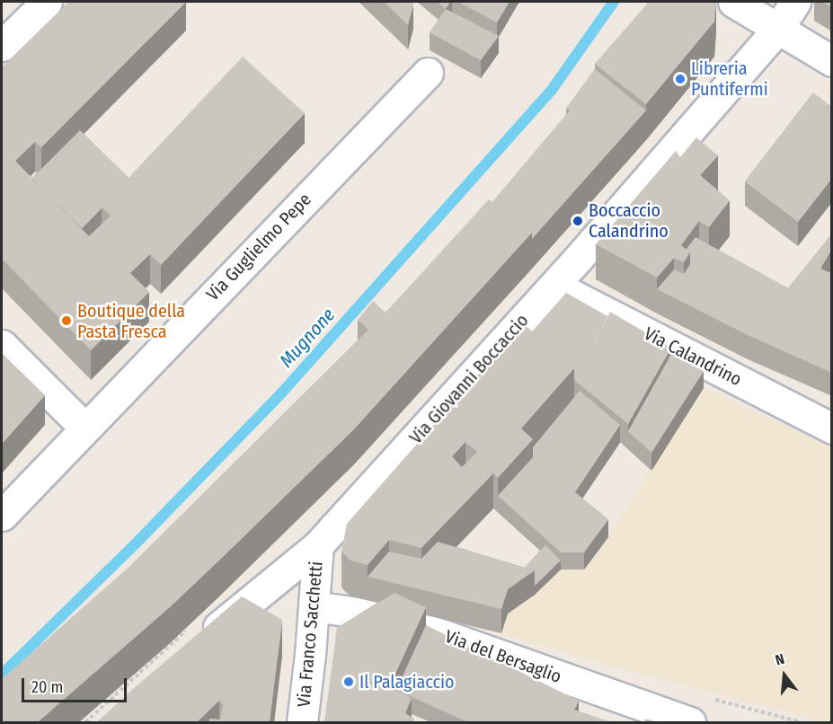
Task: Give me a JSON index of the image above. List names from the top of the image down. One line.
{"streets":{"street":["Via Guglielmo Pepe","Via Calandrino","Via Giovanni Boccaccio","Via Franco Sacchetti","Via del Bersaglio"]},"crossings":[["Via Calandrino","Via Giovanni Boccaccio"],["Via Giovanni Boccaccio","Via Franco Sacchetti"],["Via Franco Sacchetti","Via del Bersaglio"]],"water":["Mugnone"],"places":["Libreria Puntifermi","Boccaccio Calandrino","Boutique della Pasta Fresca","Il Palagiaccio"],"scale_bar":"20 m","north":"top"}
